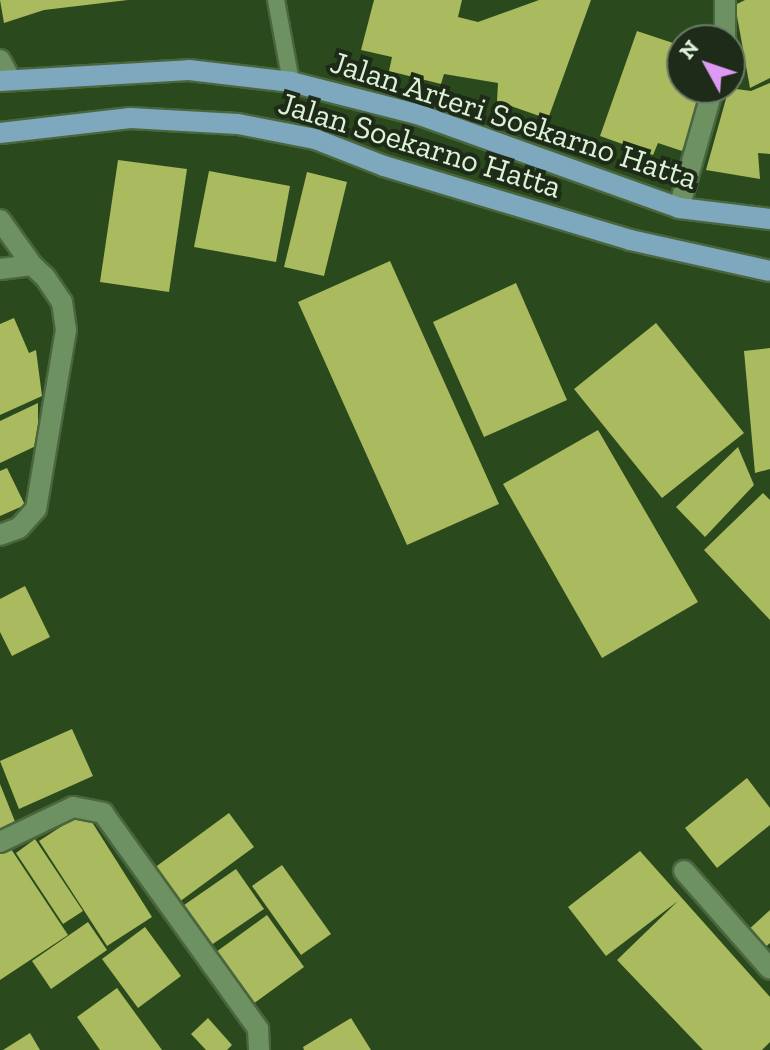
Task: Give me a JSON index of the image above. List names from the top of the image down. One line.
{"streets":{"main road":["Jalan Arteri Soekarno Hatta","Jalan Soekarno Hatta"]},"north":"top left"}
